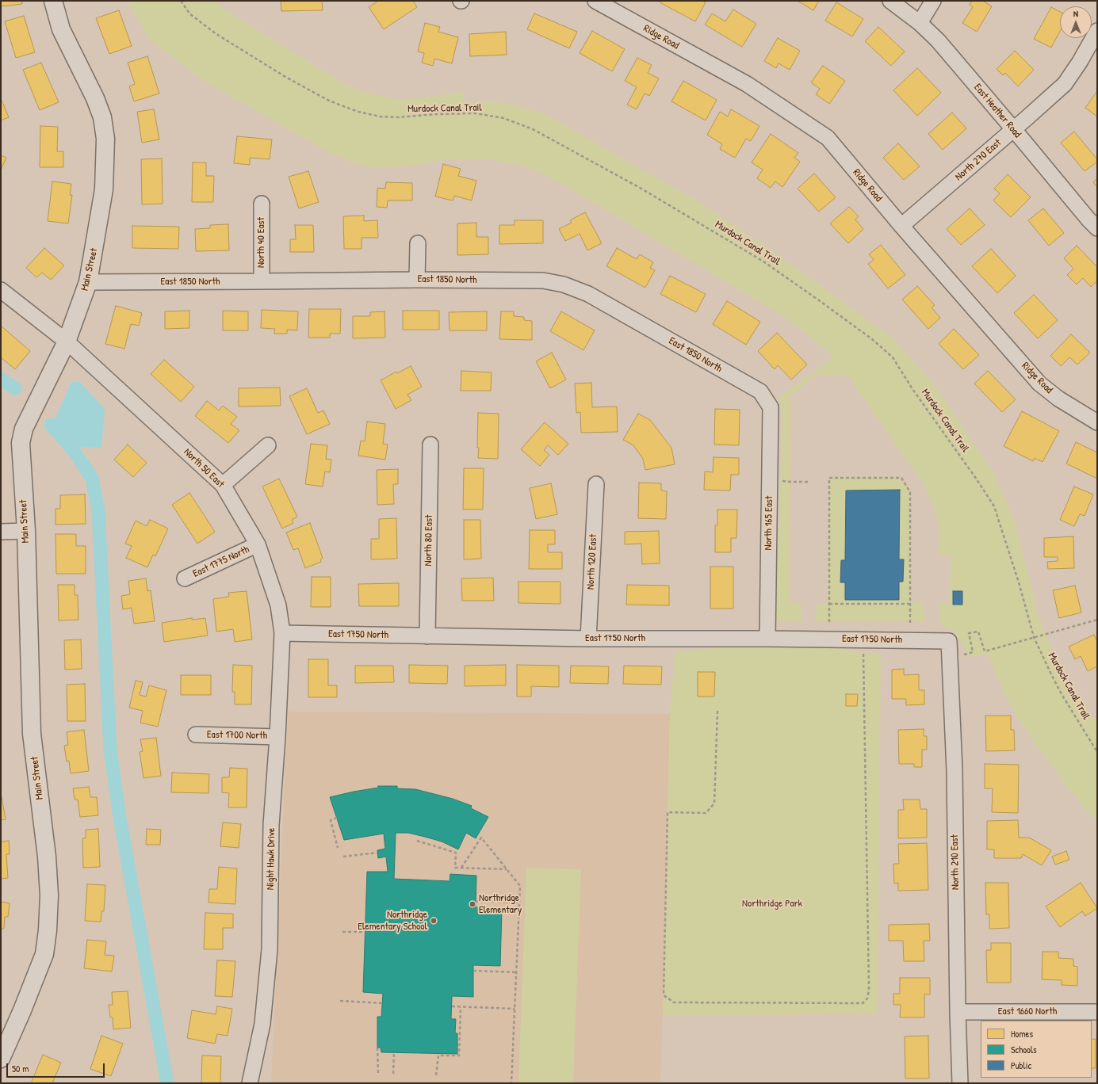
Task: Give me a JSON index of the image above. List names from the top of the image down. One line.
{"streets":{"street":["Ridge Road","East Heather Road","North 270 East","North 40 East","Main Street","East 1850 North","North 50 East","North 165 East","North 80 East","East 1775 North","North 120 East","East 1750 North","East 1700 North","Night Hawk Drive","North 210 East","East 1660 North"],"path":["Murdock Canal Trail"]},"crossings":[["Ridge Road","North 270 East"],["East Heather Road","North 270 East"],["North 40 East","East 1850 North"],["Main Street","East 1850 North"],["Main Street","North 50 East"],["East 1850 North","North 165 East"],["North 50 East","East 1775 North"],["North 50 East","East 1750 North"],["North 50 East","Night Hawk Drive"],["North 165 East","East 1750 North"],["North 80 East","East 1750 North"],["North 120 East","East 1750 North"],["East 1750 North","Night Hawk Drive"],["East 1750 North","North 210 East"],["East 1700 North","Night Hawk Drive"],["North 210 East","East 1660 North"]],"parks":["Northridge Park"],"places":["Northridge Elementary","Northridge Elementary School"],"legend":["Homes","Schools","Public"],"scale_bar":"50 m","north":"top"}
